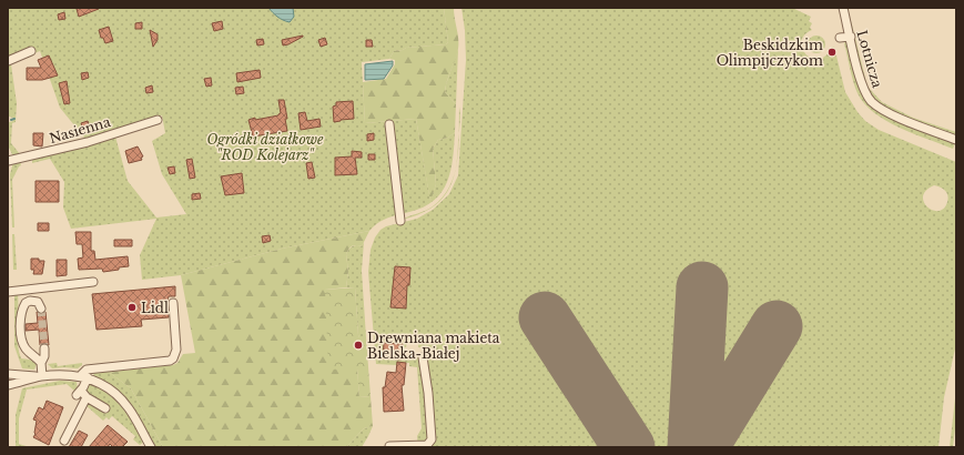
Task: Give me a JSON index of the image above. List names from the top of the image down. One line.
{"streets":{"street":["Lotnicza","Nasienna"]},"parks":["Ogródki działkowe \"ROD Kolejarz\""],"places":["Beskidzkim Olimpijczykom","Lidl","Drewniana makieta Bielska-Białej"]}
